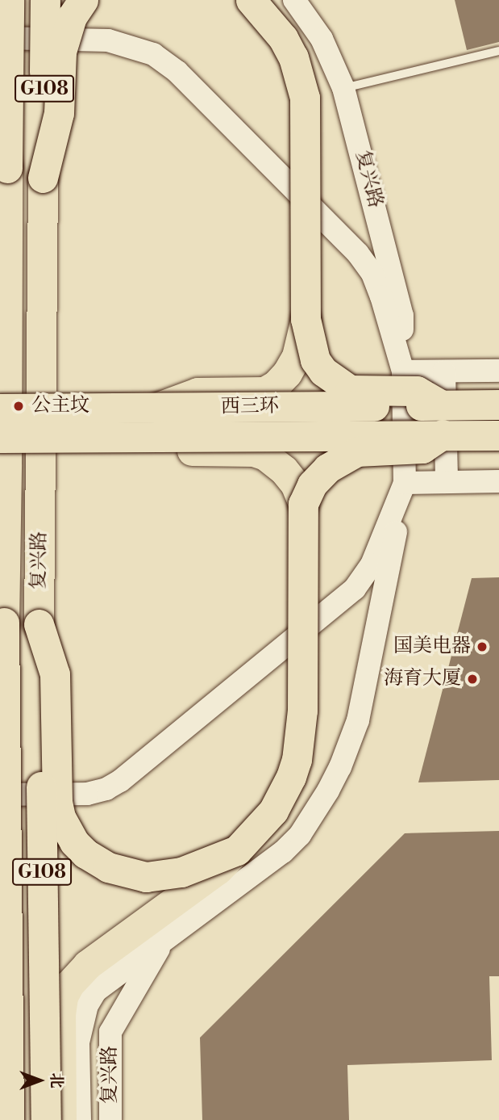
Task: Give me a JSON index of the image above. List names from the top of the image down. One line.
{"streets":{"highway":["G108","复兴路","西三环"]},"places":["公主坟","国美电器","海育大厦"],"north":"right"}
